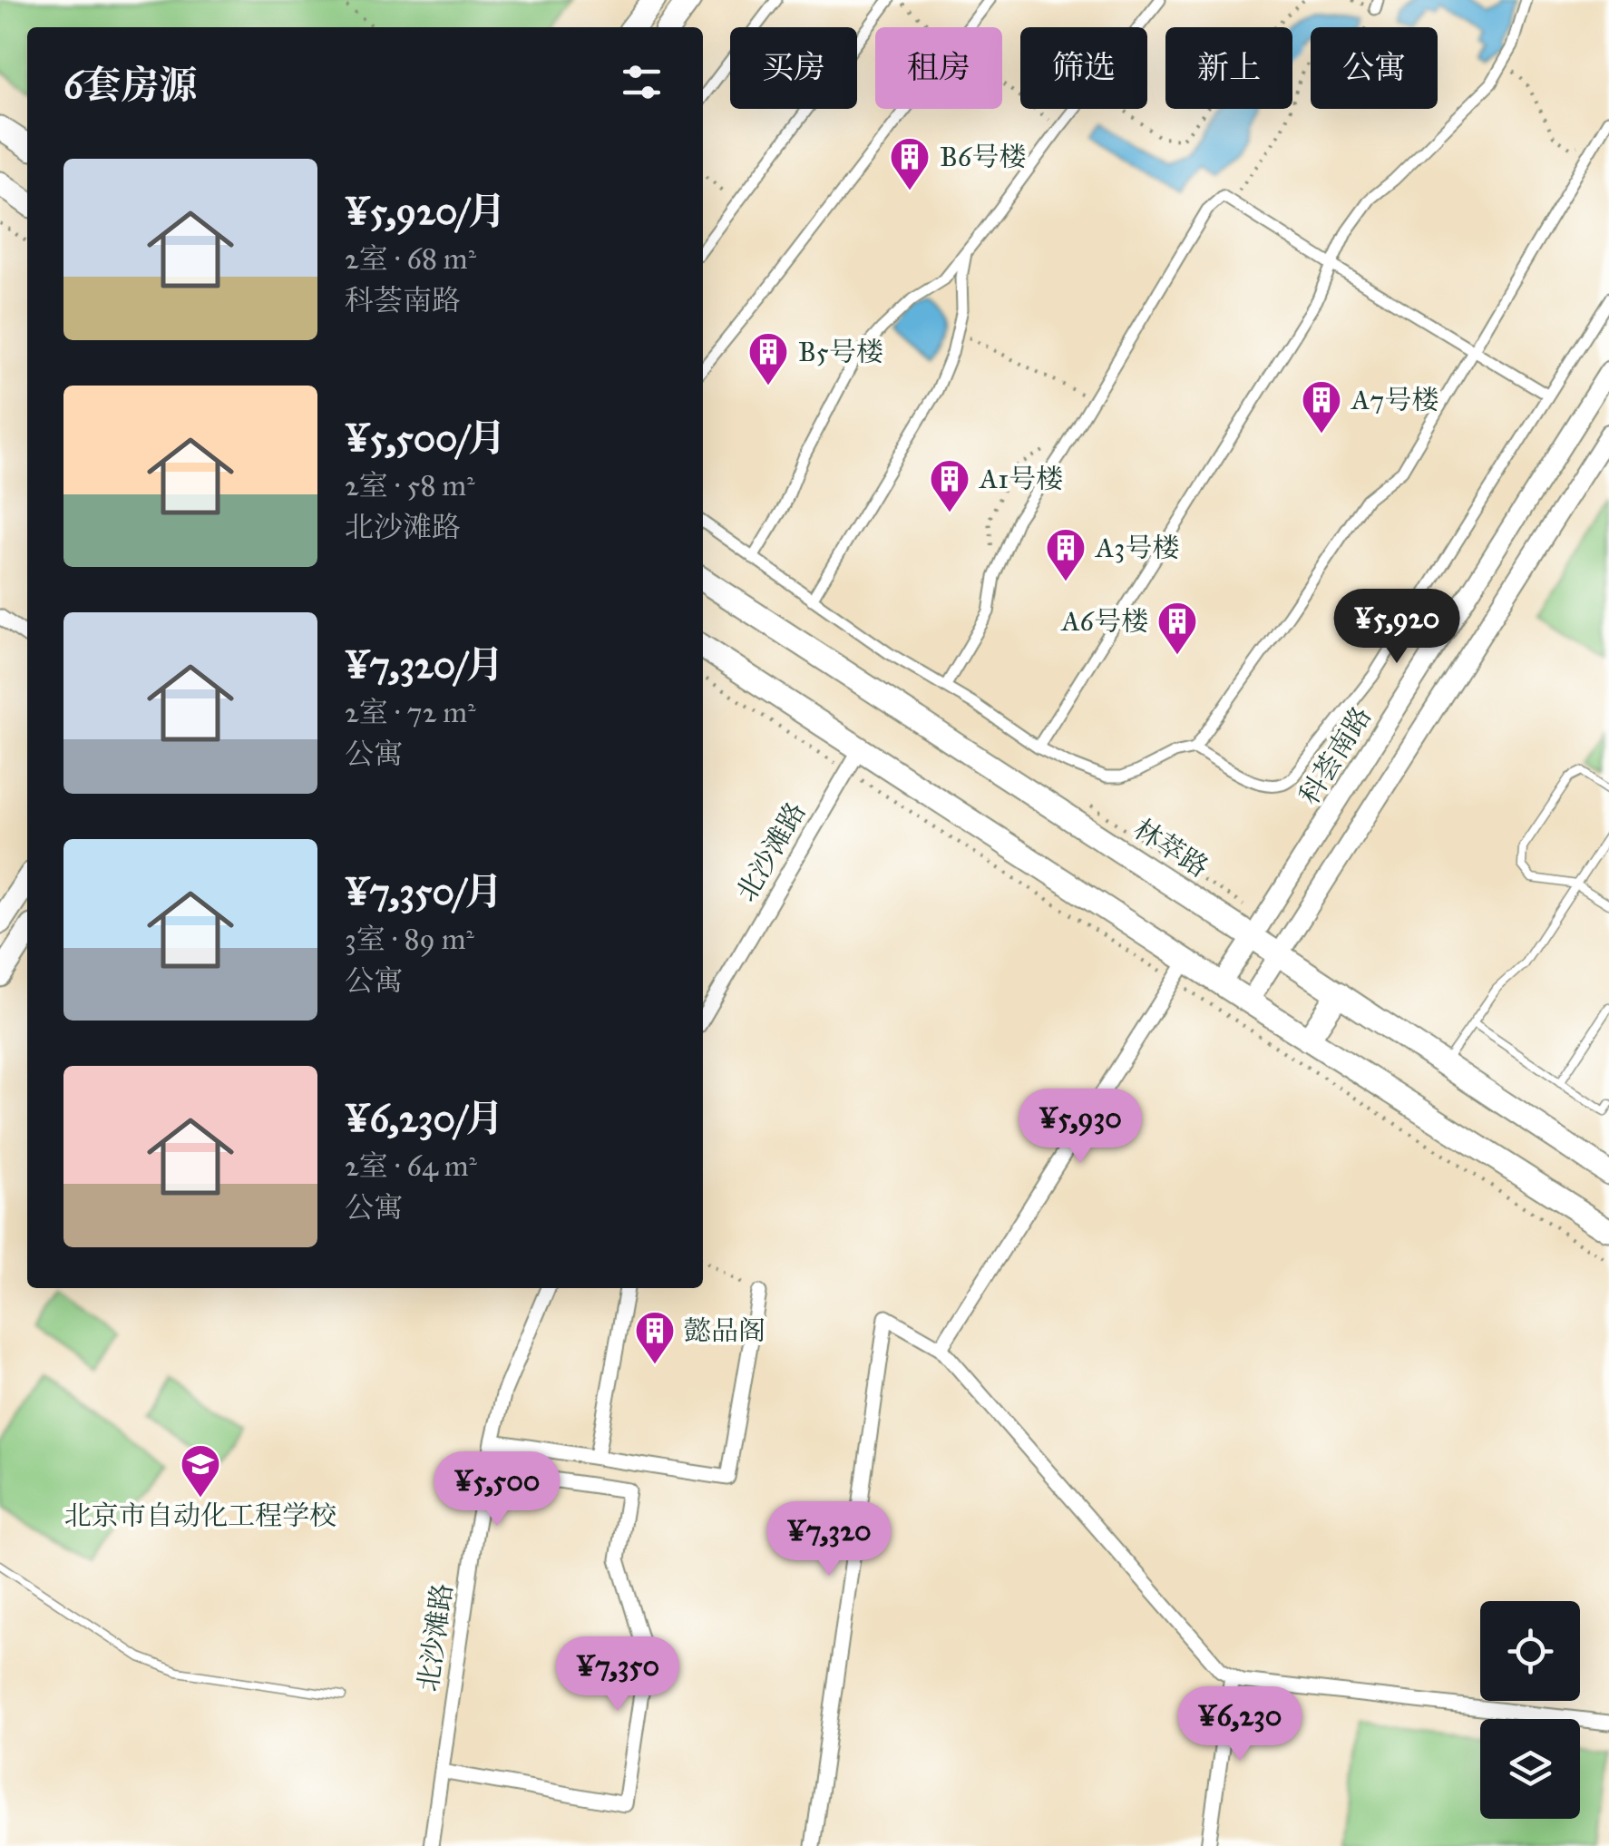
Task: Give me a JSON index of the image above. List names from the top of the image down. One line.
{"streets":{"main road":["林萃路"],"street":["科荟南路","北沙滩路"]},"crossings":[["科荟南路","林萃路"]],"places":{"building":["B6号楼","B5号楼","A7号楼","A1号楼","A3号楼","A6号楼","懿品阁"],"school or university":["北京市自动化工程学校"]},"page":{"chip":["买房","租房","筛选","新上","公寓"],"heading":"6套房源","list":[{"name":"¥5,920/月","note":"2室 · 68 m² · 科荟南路"},{"name":"¥5,500/月","note":"2室 · 58 m² · 北沙滩路"},{"name":"¥7,320/月","note":"2室 · 72 m² · 公寓"},{"name":"¥7,350/月","note":"3室 · 89 m² · 公寓"},{"name":"¥6,230/月","note":"2室 · 64 m² · 公寓"}],"price":["¥5,920","¥5,930","¥5,500","¥7,320","¥7,350","¥6,230"]}}
